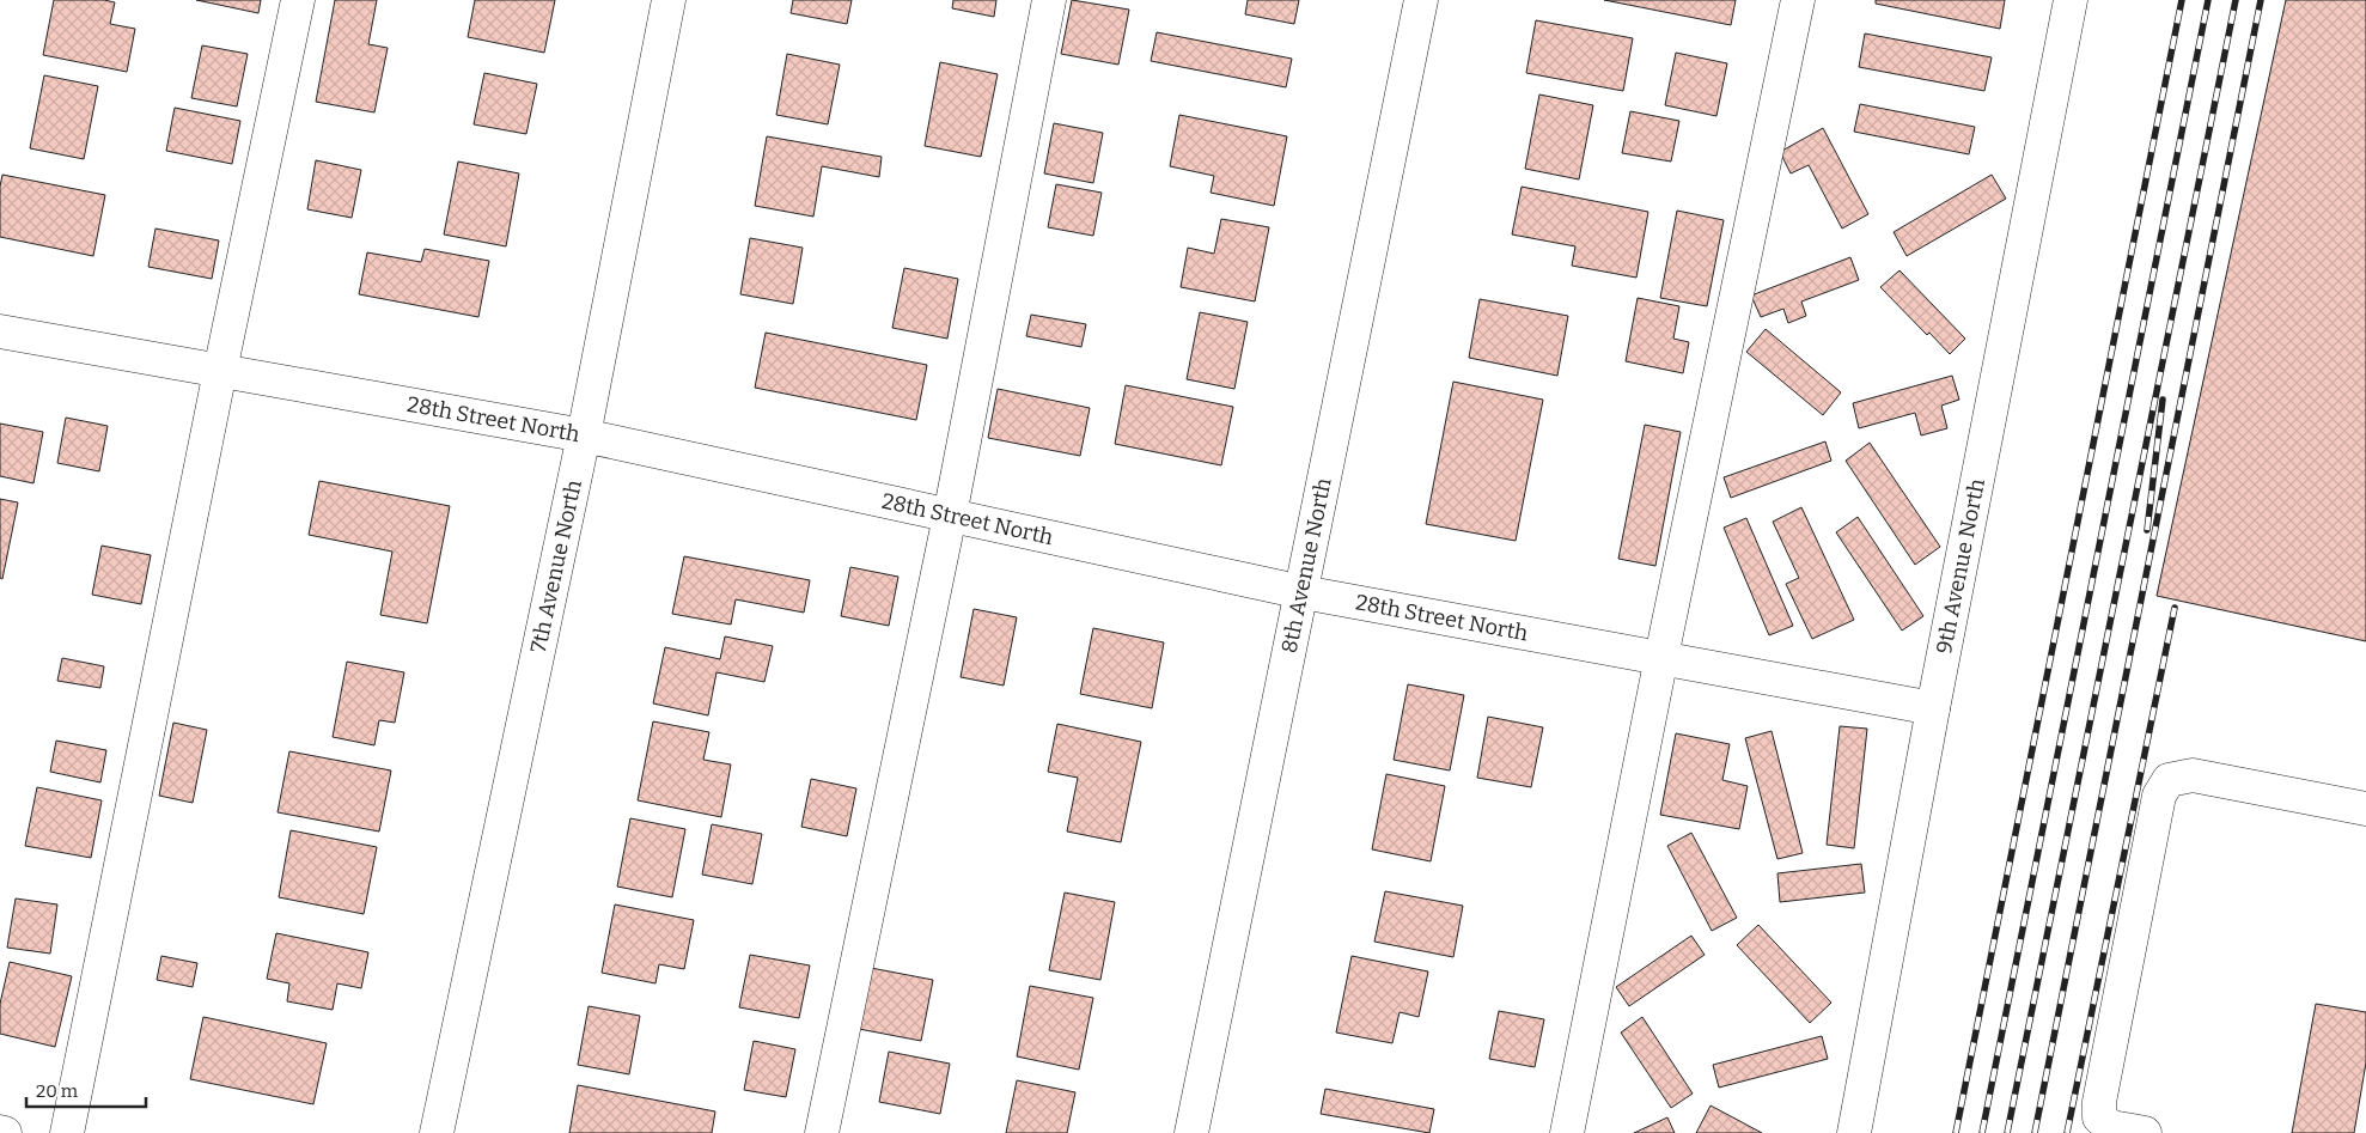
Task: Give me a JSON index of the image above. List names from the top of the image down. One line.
{"streets":{"street":["28th Street North","9th Avenue North","7th Avenue North","8th Avenue North"]},"crossings":[["28th Street North","9th Avenue North"],["28th Street North","7th Avenue North"],["28th Street North","8th Avenue North"]],"scale_bar":"20 m"}
